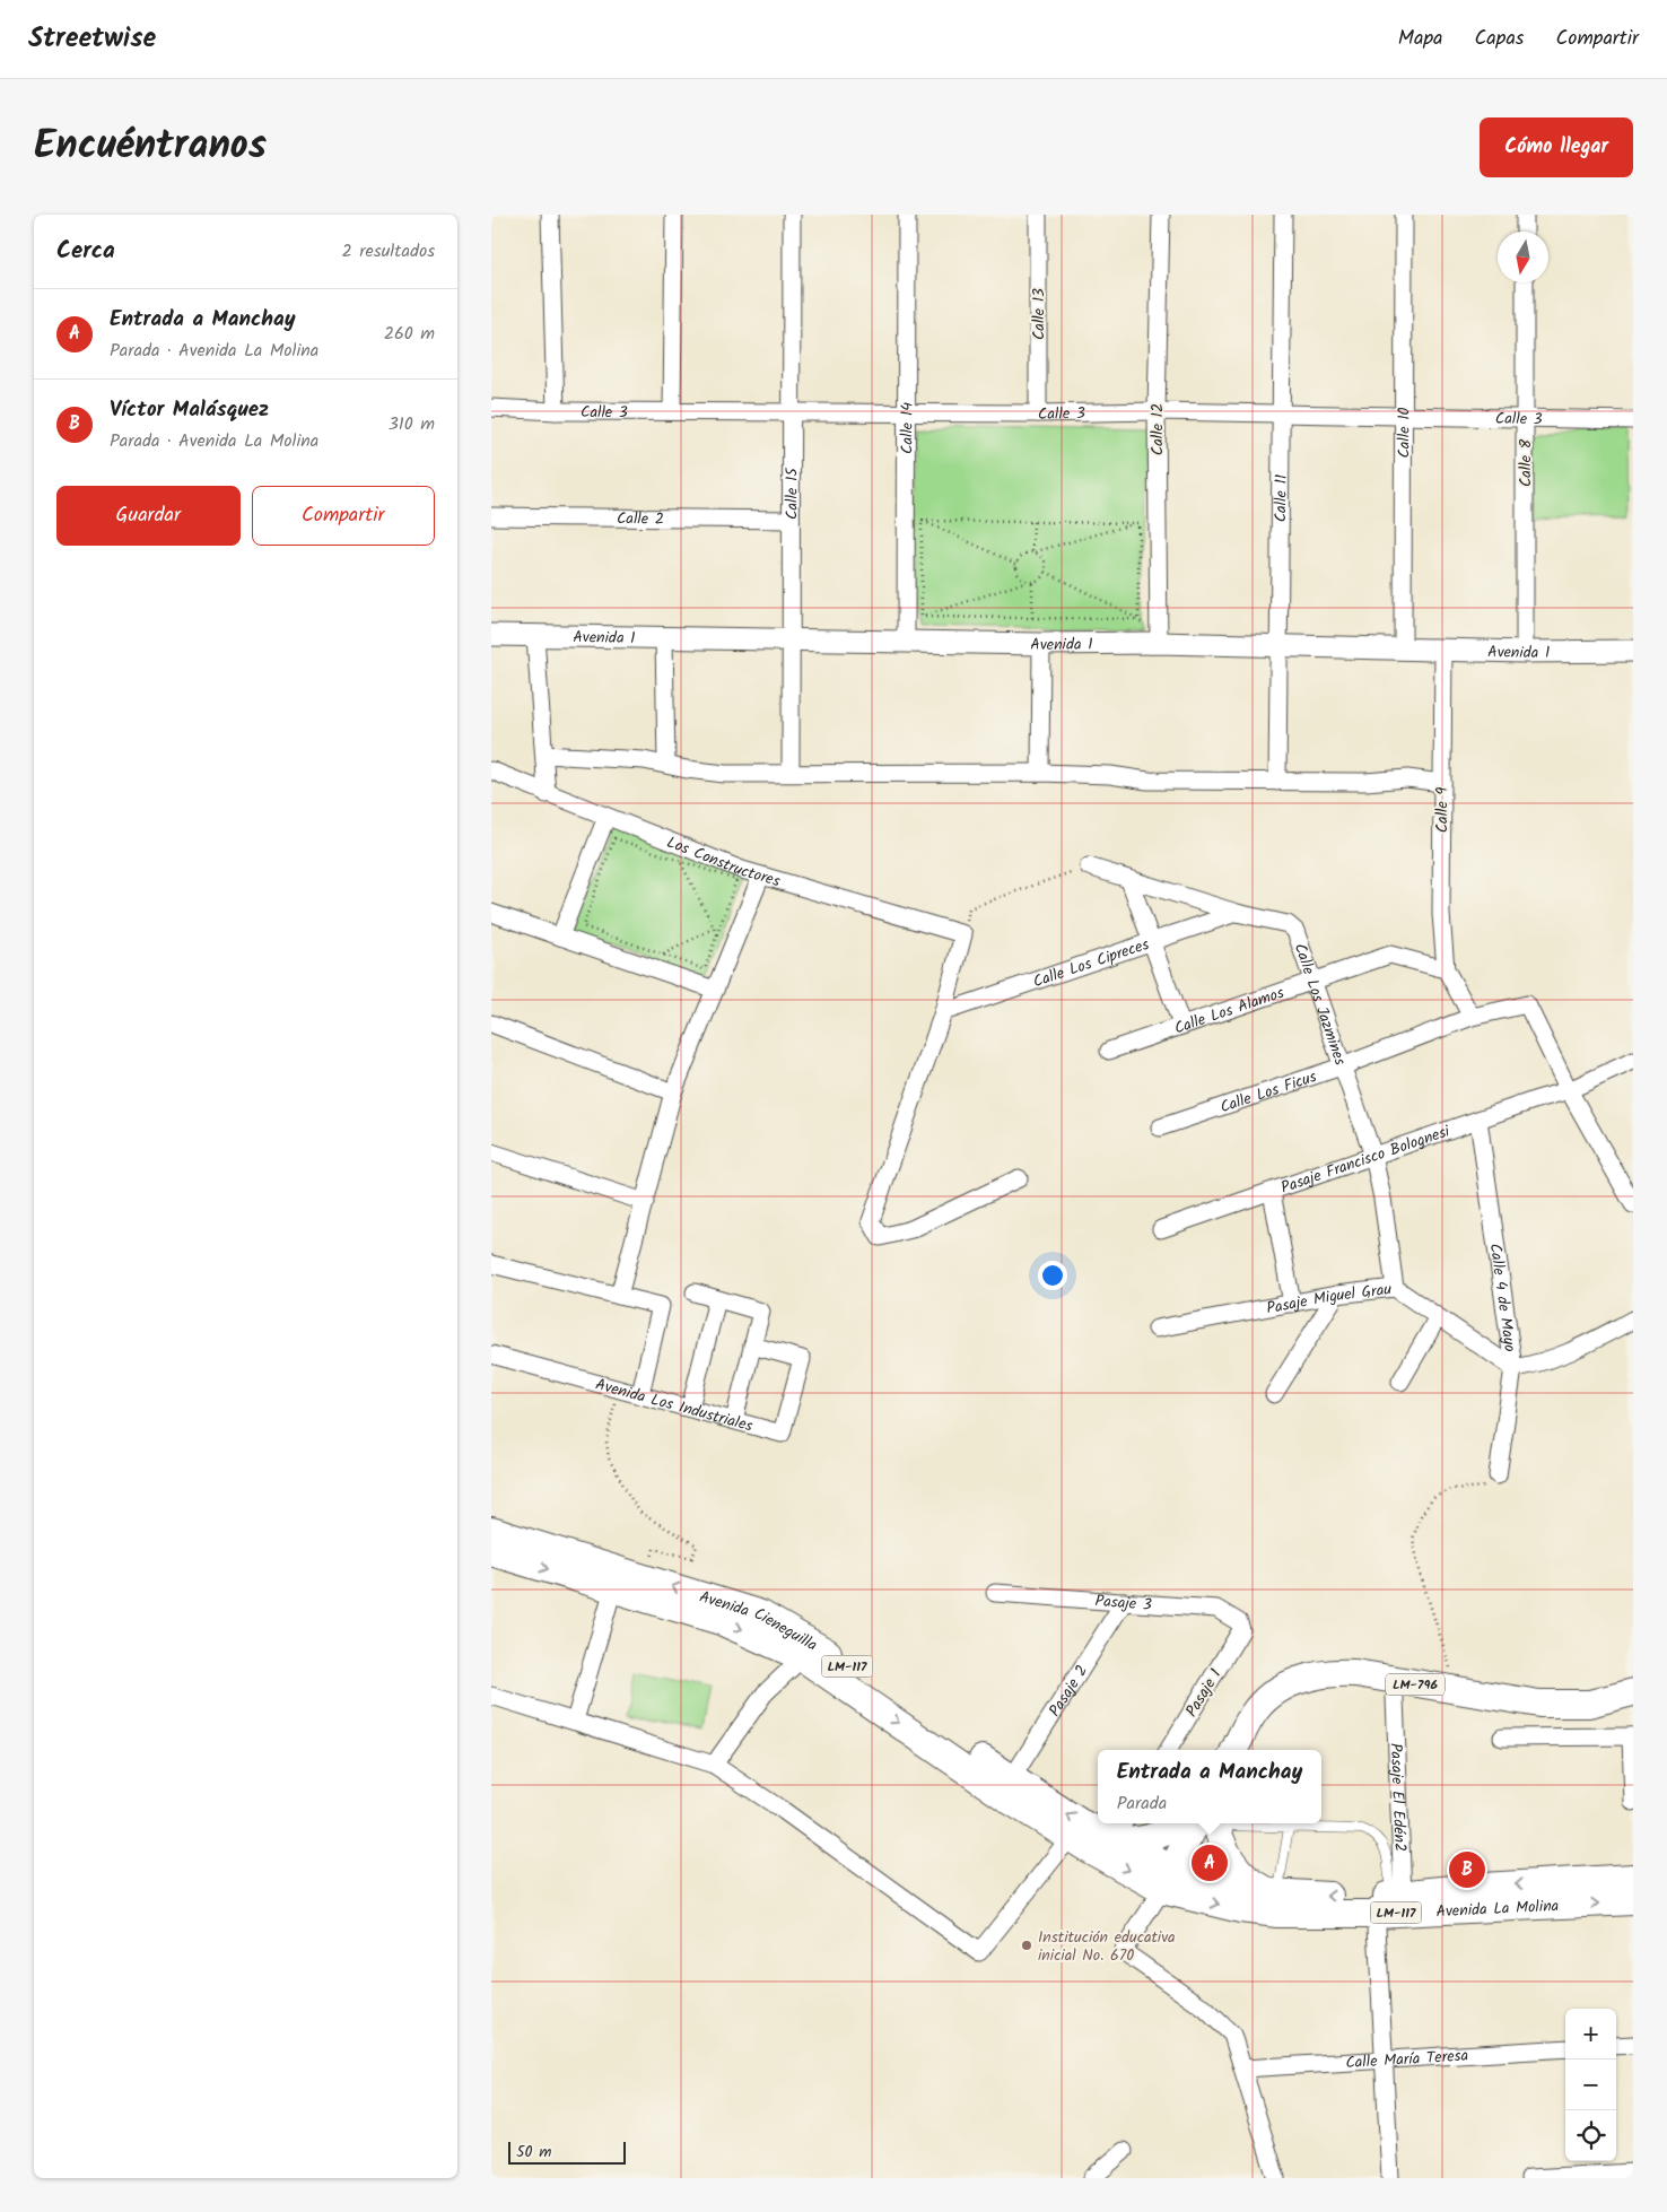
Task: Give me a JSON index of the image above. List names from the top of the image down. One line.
{"streets":{"main road":["Avenida Cieneguilla","LM-117","LM-796","Avenida La Molina"],"street":["Calle 13","Calle 3","Calle 14","Calle 12","Calle 10","Calle 8","Calle 15","Calle 11","Calle 2","Avenida 1","Calle 9","Los Constructores","Calle Los Cipreces","Calle Los Jazmines","Calle Los Alamos","Calle Los Ficus","Pasaje Francisco Bolognesi","Calle 4 de Mayo","Pasaje Miguel Grau","Avenida Los Industriales","Pasaje 3","Pasaje 2","Pasaje 1","Pasaje El Edén2","Calle María Teresa"]},"crossings":[["Calle 13","Calle 3"],["Calle 3","Calle 14"],["Calle 3","Calle 12"],["Calle 3","Calle 10"],["Calle 3","Calle 8"],["Calle 3","Calle 15"],["Calle 3","Calle 11"],["Calle 14","Avenida 1"],["Calle 12","Avenida 1"],["Calle 10","Avenida 1"],["Calle 8","Avenida 1"],["Calle 15","Calle 2"],["Calle 15","Avenida 1"],["Calle 11","Avenida 1"],["Avenida 1","Calle 9"],["Calle 9","Calle Los Alamos"],["Calle Los Cipreces","Calle Los Jazmines"],["Calle Los Jazmines","Calle Los Alamos"],["Calle Los Jazmines","Calle Los Ficus"],["Calle Los Jazmines","Pasaje Francisco Bolognesi"],["Calle Los Jazmines","Pasaje Miguel Grau"],["Calle Los Ficus","Pasaje Francisco Bolognesi"],["Pasaje Francisco Bolognesi","Calle 4 de Mayo"],["Calle 4 de Mayo","Pasaje Miguel Grau"],["Pasaje 3","Pasaje 2"],["Pasaje 3","Pasaje 1"],["Avenida Cieneguilla","Pasaje 2"],["Avenida Cieneguilla","Avenida La Molina"],["Pasaje El Edén2","Avenida La Molina"],["Pasaje El Edén2","Calle María Teresa"]],"places":["Institución educativa inicial No. 670"],"scale_bar":"50 m","north":"bottom","page":{"header":"Streetwise","nav":["Mapa","Capas","Compartir"],"title":"Encuéntranos","buttons":["Cómo llegar",["Guardar","Compartir"]],"heading":["Cerca","2 resultados"],"list":[{"mark":"A","name":"Entrada a Manchay","note":"Parada · Avenida La Molina","value":"260 m"},{"mark":"B","name":"Víctor Malásquez","note":"Parada · Avenida La Molina","value":"310 m"}],"popup":["Entrada a Manchay","Parada"],"pins":["A","B"],"map_buttons":["+","−"],"scale":"50 m"}}
